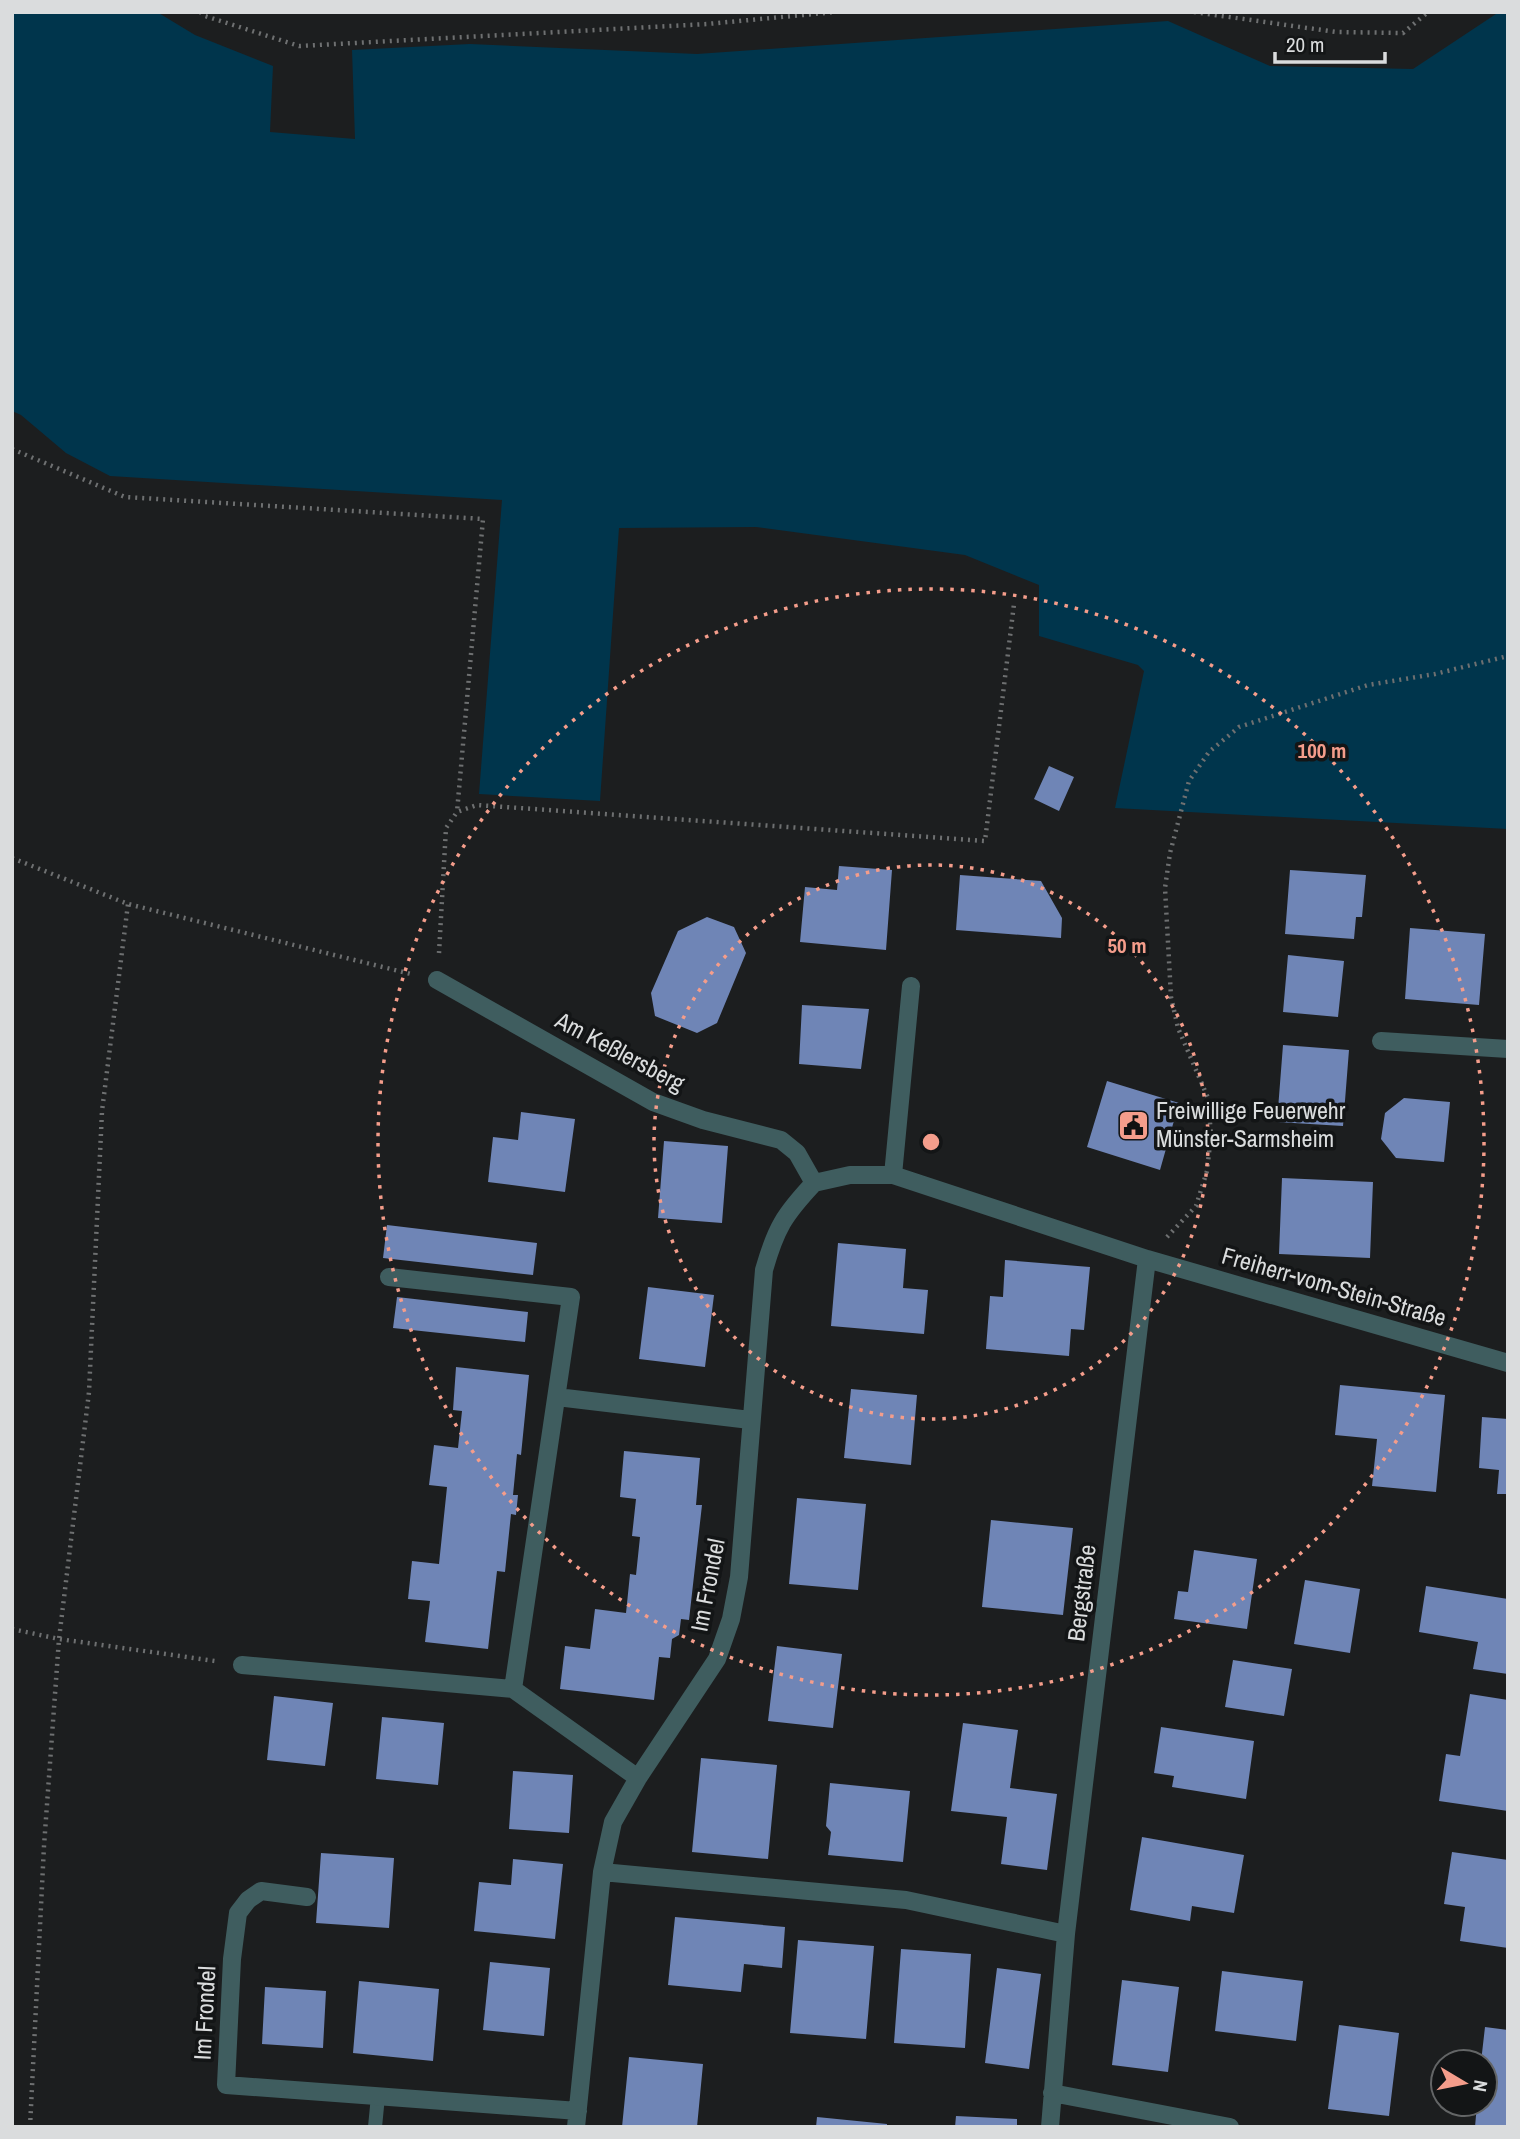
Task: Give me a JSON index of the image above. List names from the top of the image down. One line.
{"streets":{"street":["Am Keßlersberg","Freiherr-vom-Stein-Straße","Im Frondel","Bergstraße"]},"crossings":[["Am Keßlersberg","Im Frondel"],["Freiherr-vom-Stein-Straße","Bergstraße"]],"places":{"public building":["Freiwillige Feuerwehr Münster-Sarmsheim"]},"scale_bar":"20 m","north":"right","rings":["100 m","50 m"]}
